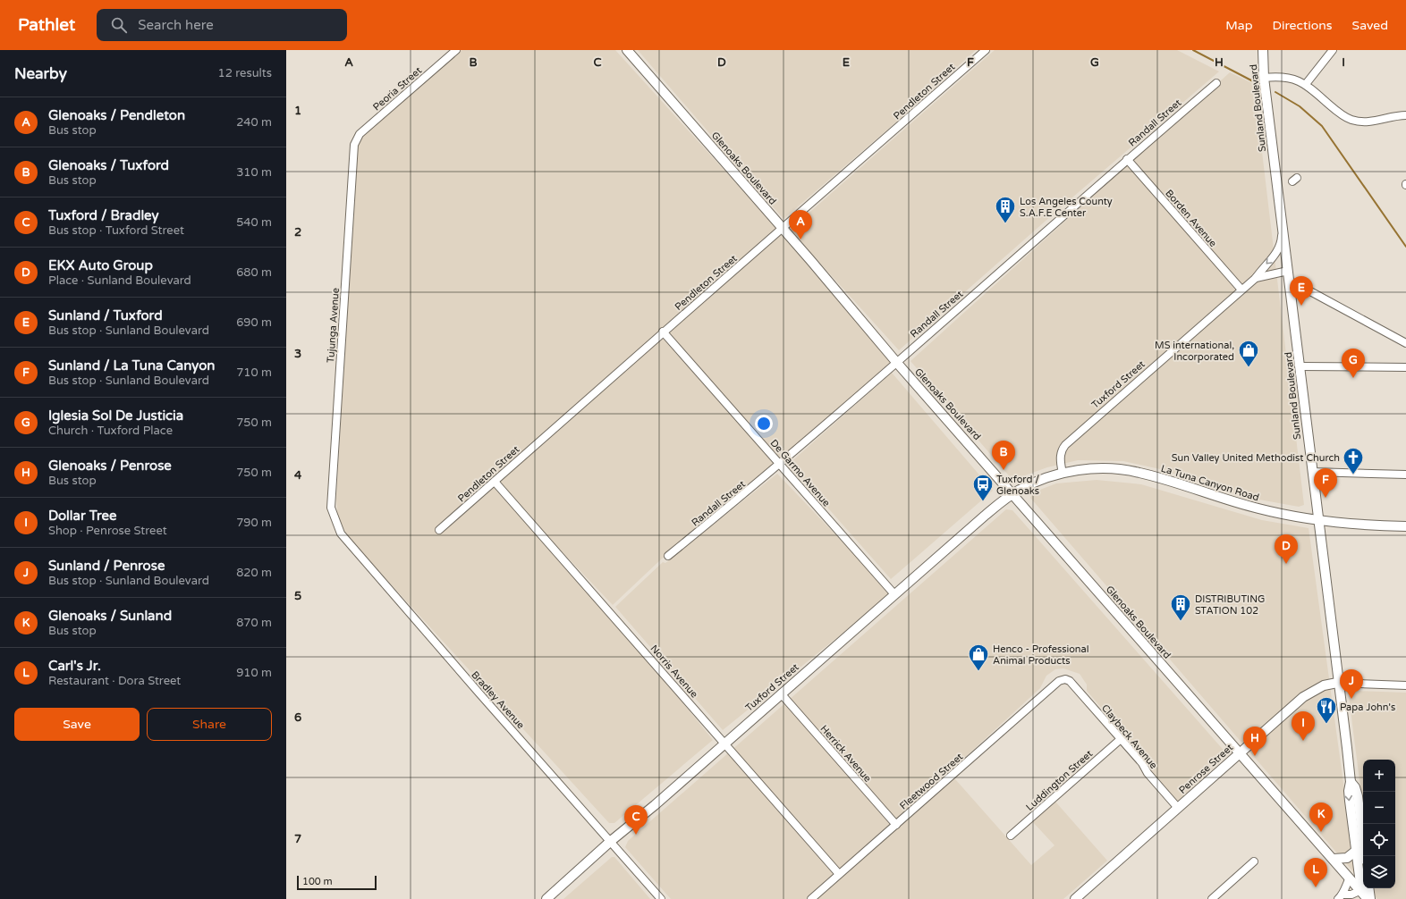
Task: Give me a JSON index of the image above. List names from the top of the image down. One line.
{"streets":{"main road":["Sunland Boulevard","Glenoaks Boulevard","Tuxford Street","La Tuna Canyon Road","Penrose Street"],"street":["Peoria Street","Pendleton Street","Randall Street","Borden Avenue","Tujunga Avenue","De Garmo Avenue","Norris Avenue","Bradley Avenue","Claybeck Avenue","Herrick Avenue","Luddington Street","Fleetwood Street"]},"crossings":[["Peoria Street","Tujunga Avenue"],["Pendleton Street","Glenoaks Boulevard"],["Pendleton Street","De Garmo Avenue"],["Pendleton Street","Norris Avenue"],["Sunland Boulevard","Glenoaks Boulevard"],["Sunland Boulevard","Tuxford Street"],["Sunland Boulevard","La Tuna Canyon Road"],["Sunland Boulevard","Penrose Street"],["Randall Street","Glenoaks Boulevard"],["Randall Street","Borden Avenue"],["Randall Street","De Garmo Avenue"],["Glenoaks Boulevard","Tuxford Street"],["Glenoaks Boulevard","La Tuna Canyon Road"],["Glenoaks Boulevard","Penrose Street"],["Borden Avenue","Tuxford Street"],["Tujunga Avenue","Bradley Avenue"],["Tuxford Street","De Garmo Avenue"],["Tuxford Street","La Tuna Canyon Road"],["Tuxford Street","Norris Avenue"],["Tuxford Street","Bradley Avenue"],["Tuxford Street","Herrick Avenue"],["Norris Avenue","Fleetwood Street"],["Claybeck Avenue","Penrose Street"],["Claybeck Avenue","Luddington Street"],["Claybeck Avenue","Fleetwood Street"],["Herrick Avenue","Fleetwood Street"]],"places":{"building":["Los Angeles County S.A.F.E Center","DISTRIBUTING STATION 102"],"shop":["MS international, Incorporated","Henco - Professional Animal Products"],"church":["Sun Valley United Methodist Church"],"bus stop":["Tuxford / Glenoaks"],"restaurant":["Papa John's"]},"scale_bar":"100 m","page":{"header":"Pathlet","search":"Search here","nav":["Map","Directions","Saved"],"heading":["Nearby","12 results"],"list":[{"mark":"A","name":"Glenoaks / Pendleton","note":"Bus stop","value":"240 m"},{"mark":"B","name":"Glenoaks / Tuxford","note":"Bus stop","value":"310 m"},{"mark":"C","name":"Tuxford / Bradley","note":"Bus stop · Tuxford Street","value":"540 m"},{"mark":"D","name":"EKX Auto Group","note":"Place · Sunland Boulevard","value":"680 m"},{"mark":"E","name":"Sunland / Tuxford","note":"Bus stop · Sunland Boulevard","value":"690 m"},{"mark":"F","name":"Sunland / La Tuna Canyon","note":"Bus stop · Sunland Boulevard","value":"710 m"},{"mark":"G","name":"Iglesia Sol De Justicia","note":"Church · Tuxford Place","value":"750 m"},{"mark":"H","name":"Glenoaks / Penrose","note":"Bus stop","value":"750 m"},{"mark":"I","name":"Dollar Tree","note":"Shop · Penrose Street","value":"790 m"},{"mark":"J","name":"Sunland / Penrose","note":"Bus stop · Sunland Boulevard","value":"820 m"},{"mark":"K","name":"Glenoaks / Sunland","note":"Bus stop","value":"870 m"},{"mark":"L","name":"Carl's Jr.","note":"Restaurant · Dora Street","value":"910 m"}],"pins":["A","E","G","B","F","D","J","I","H","K","C","L"],"buttons":["Save","Share"],"map_buttons":["+","−"],"scale":"100 m"},"grid":{"columns":["A","B","C","D","E","F","G","H","I"],"rows":["1","2","3","4","5","6","7"]}}
